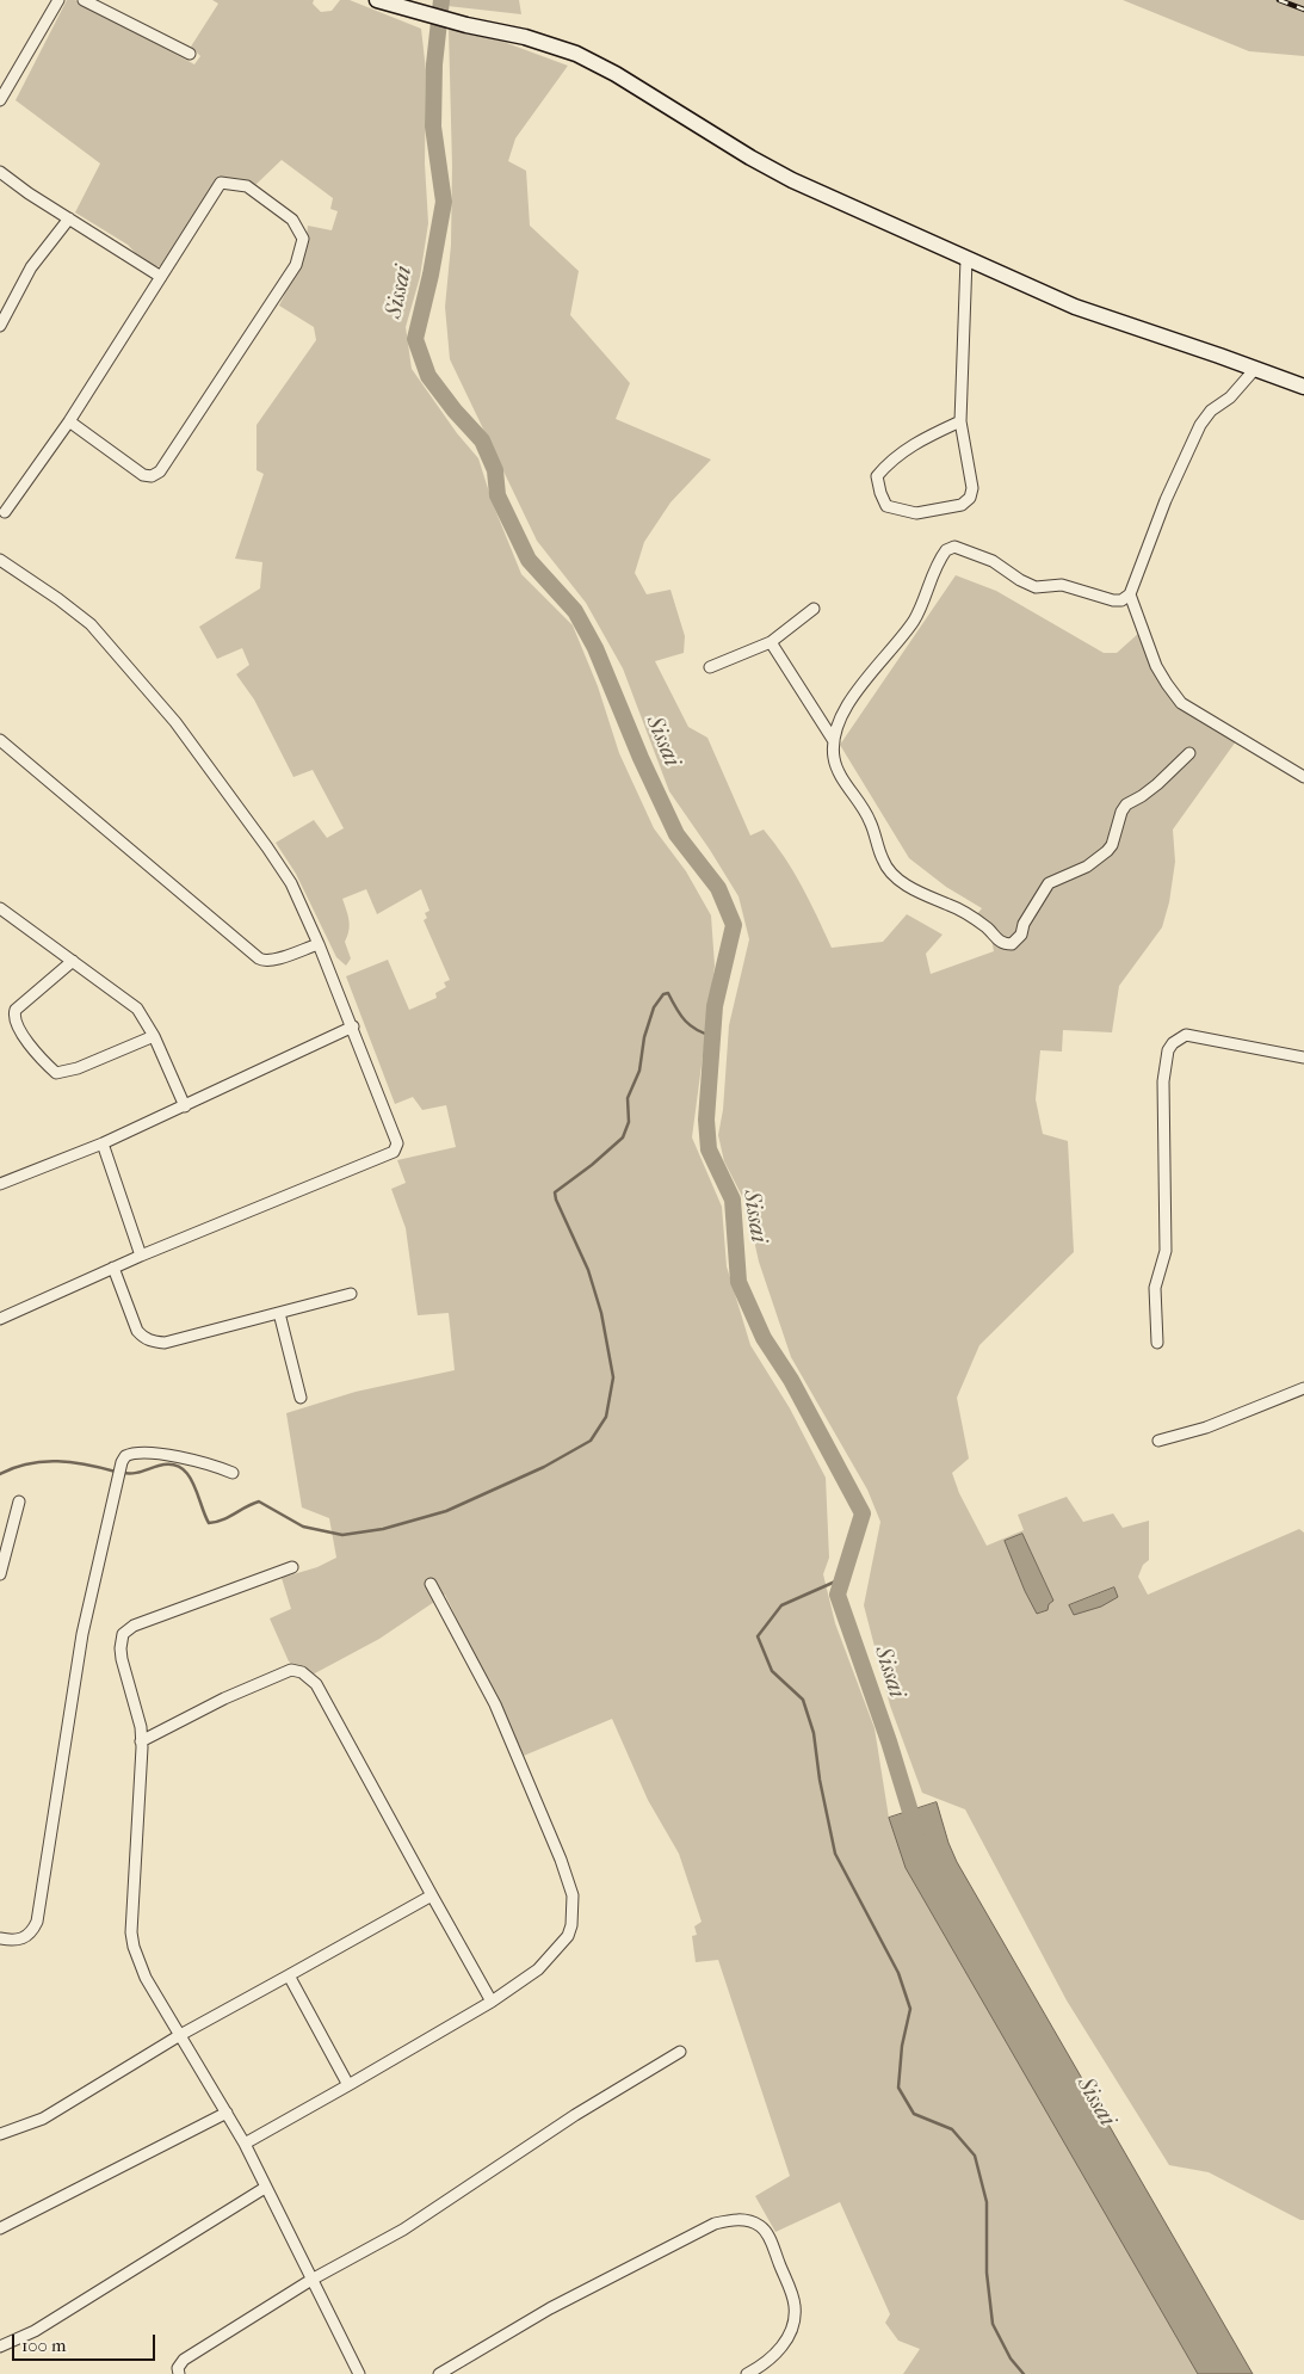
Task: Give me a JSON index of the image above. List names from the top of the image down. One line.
{"water":["Sissai"],"scale_bar":"100 m"}
